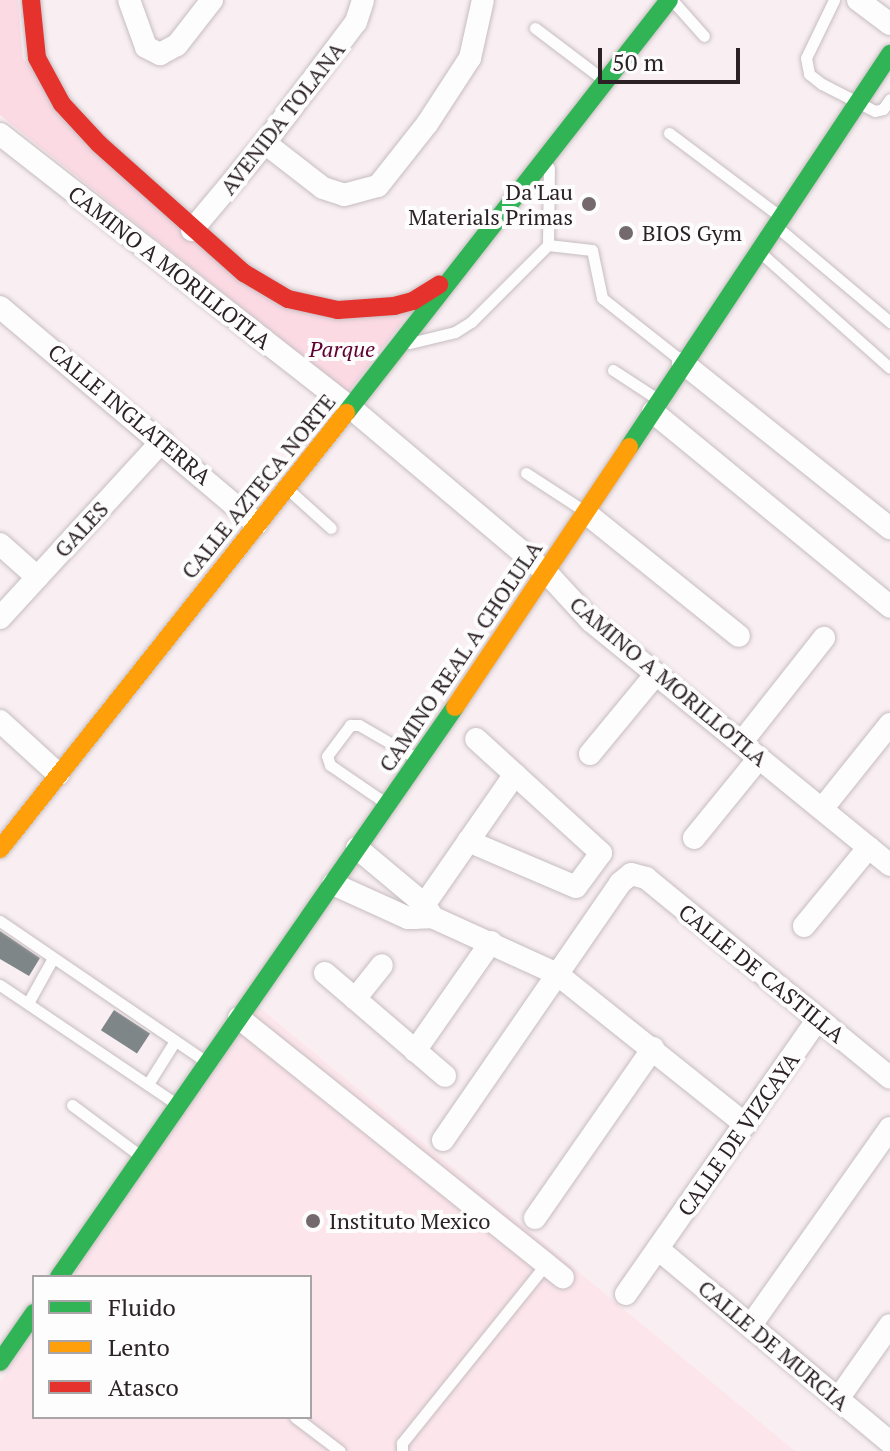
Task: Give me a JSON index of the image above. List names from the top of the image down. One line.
{"streets":{"main road":["CALLE AZTECA NORTE","CAMINO REAL A CHOLULA"],"street":["AVENIDA TOLANA","CAMINO A MORILLOTLA","CALLE INGLATERRA","GALES","CALLE DE CASTILLA","CALLE DE VIZCAYA","CALLE DE MURCIA"]},"crossings":[["CAMINO A MORILLOTLA","CALLE AZTECA NORTE"],["CAMINO A MORILLOTLA","CAMINO REAL A CHOLULA"],["CALLE INGLATERRA","CALLE AZTECA NORTE"],["CALLE INGLATERRA","GALES"],["CALLE DE CASTILLA","CALLE DE VIZCAYA"],["CALLE DE VIZCAYA","CALLE DE MURCIA"]],"parks":["Parque"],"places":["Da'Lau Materials Primas","BIOS Gym","Instituto Mexico"],"legend":["Fluido","Lento","Atasco"],"scale_bar":"50 m"}
